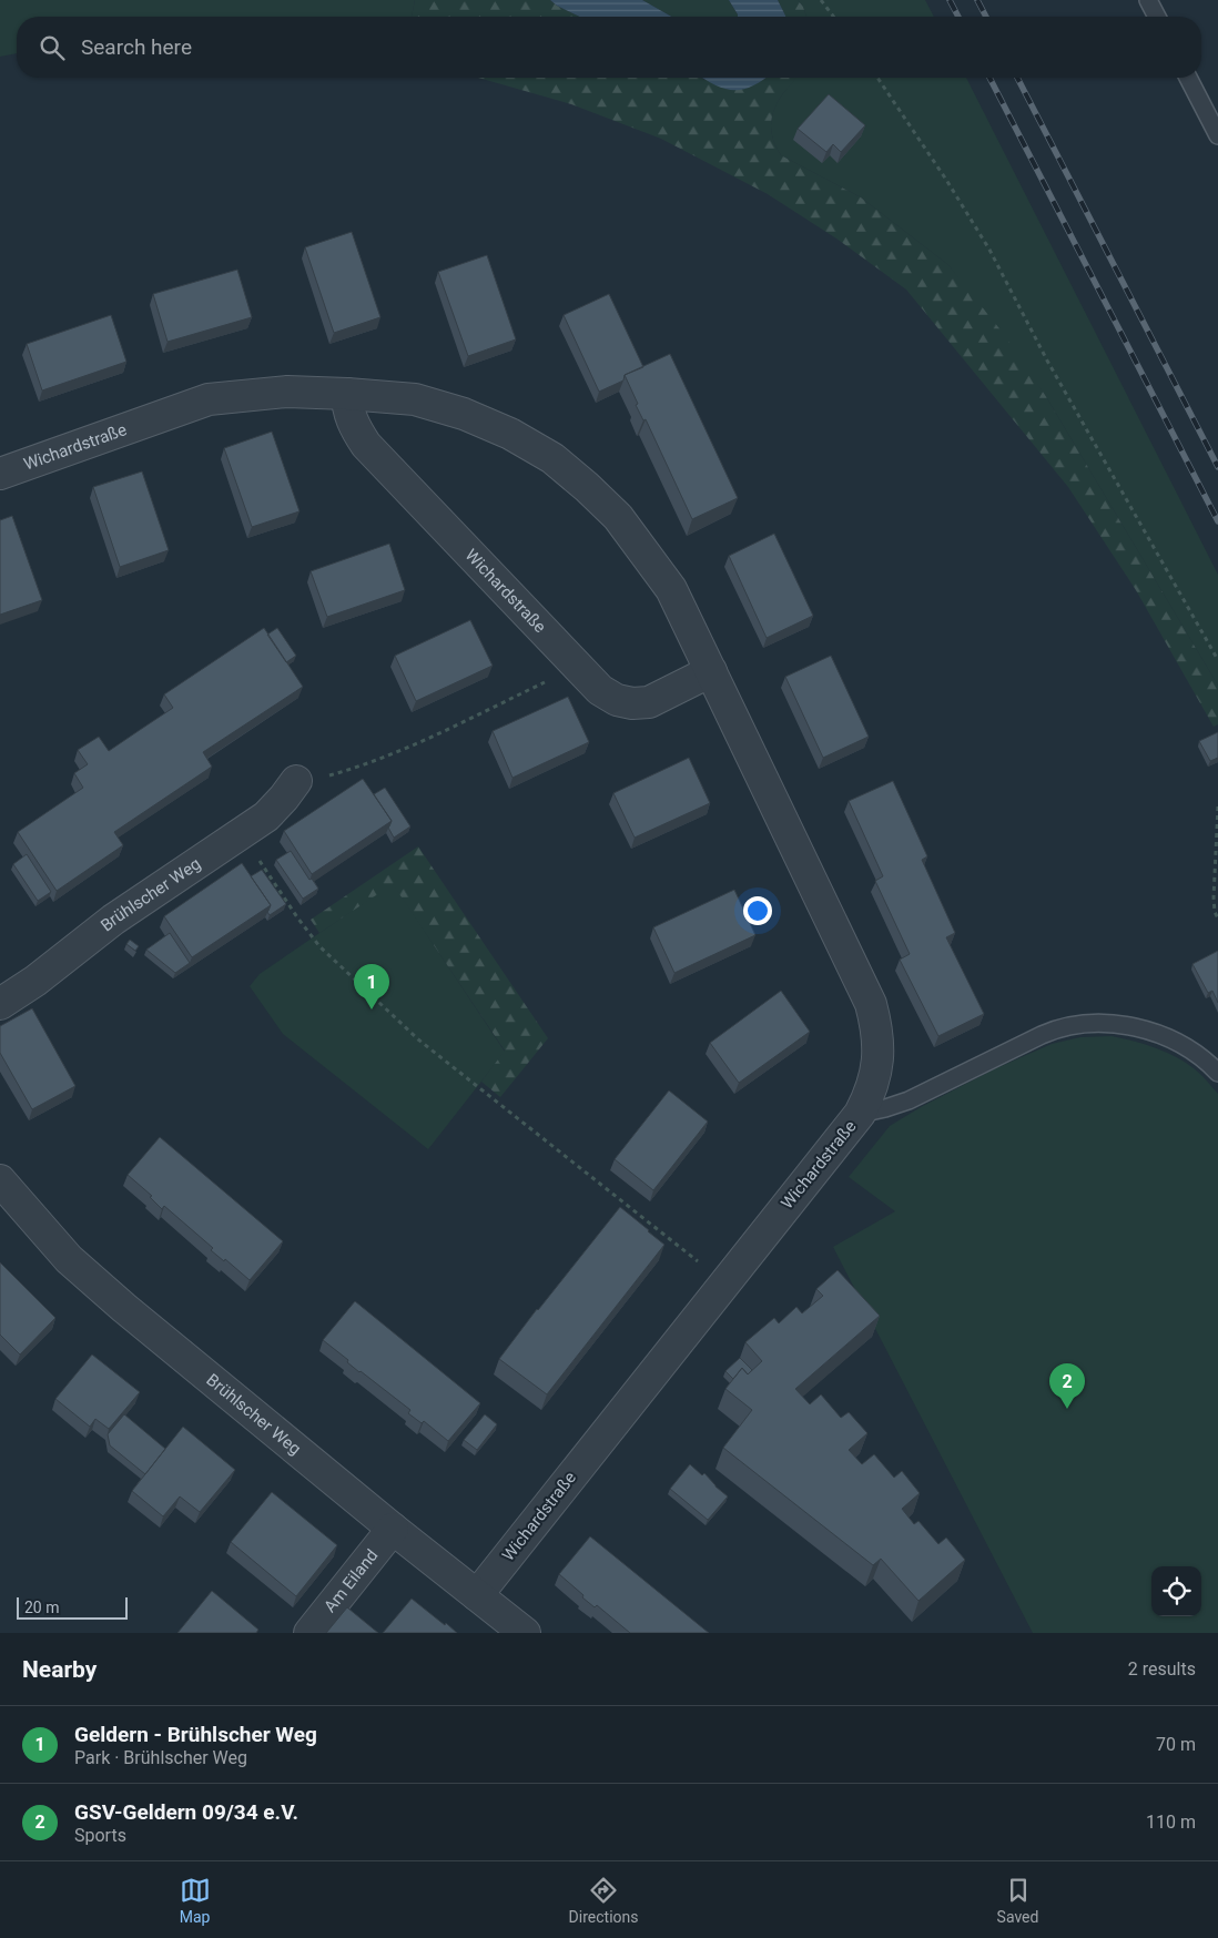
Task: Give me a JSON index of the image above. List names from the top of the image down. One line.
{"streets":{"street":["Wichardstraße","Brühlscher Weg","Am Eiland"]},"crossings":[["Wichardstraße","Brühlscher Weg"],["Brühlscher Weg","Am Eiland"]],"scale_bar":"20 m","page":{"search":"Search here","pins":["1","2"],"scale":"20 m","heading":["Nearby","2 results"],"list":[{"mark":"1","name":"Geldern - Brühlscher Weg","note":"Park · Brühlscher Weg","value":"70 m"},{"mark":"2","name":"GSV-Geldern 09/34 e.V.","note":"Sports","value":"110 m"}],"nav":["Map","Directions","Saved"]}}
